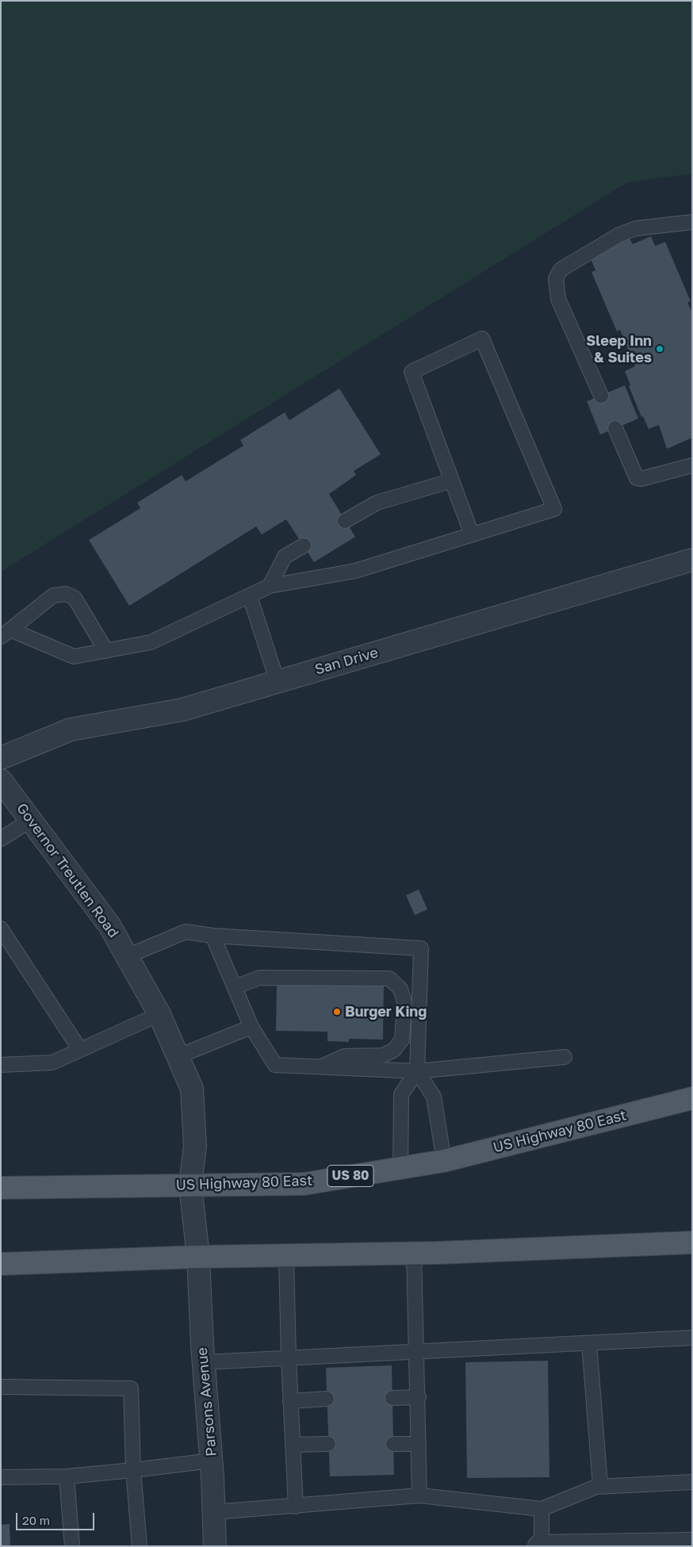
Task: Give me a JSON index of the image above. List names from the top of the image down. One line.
{"streets":{"main road":["US Highway 80 East","US 80"],"street":["San Drive","Governor Treutlen Road","Parsons Avenue"]},"crossings":[["Governor Treutlen Road","US Highway 80 East"],["Governor Treutlen Road","Parsons Avenue"]],"places":["Sleep Inn & Suites","Burger King"],"scale_bar":"20 m"}
